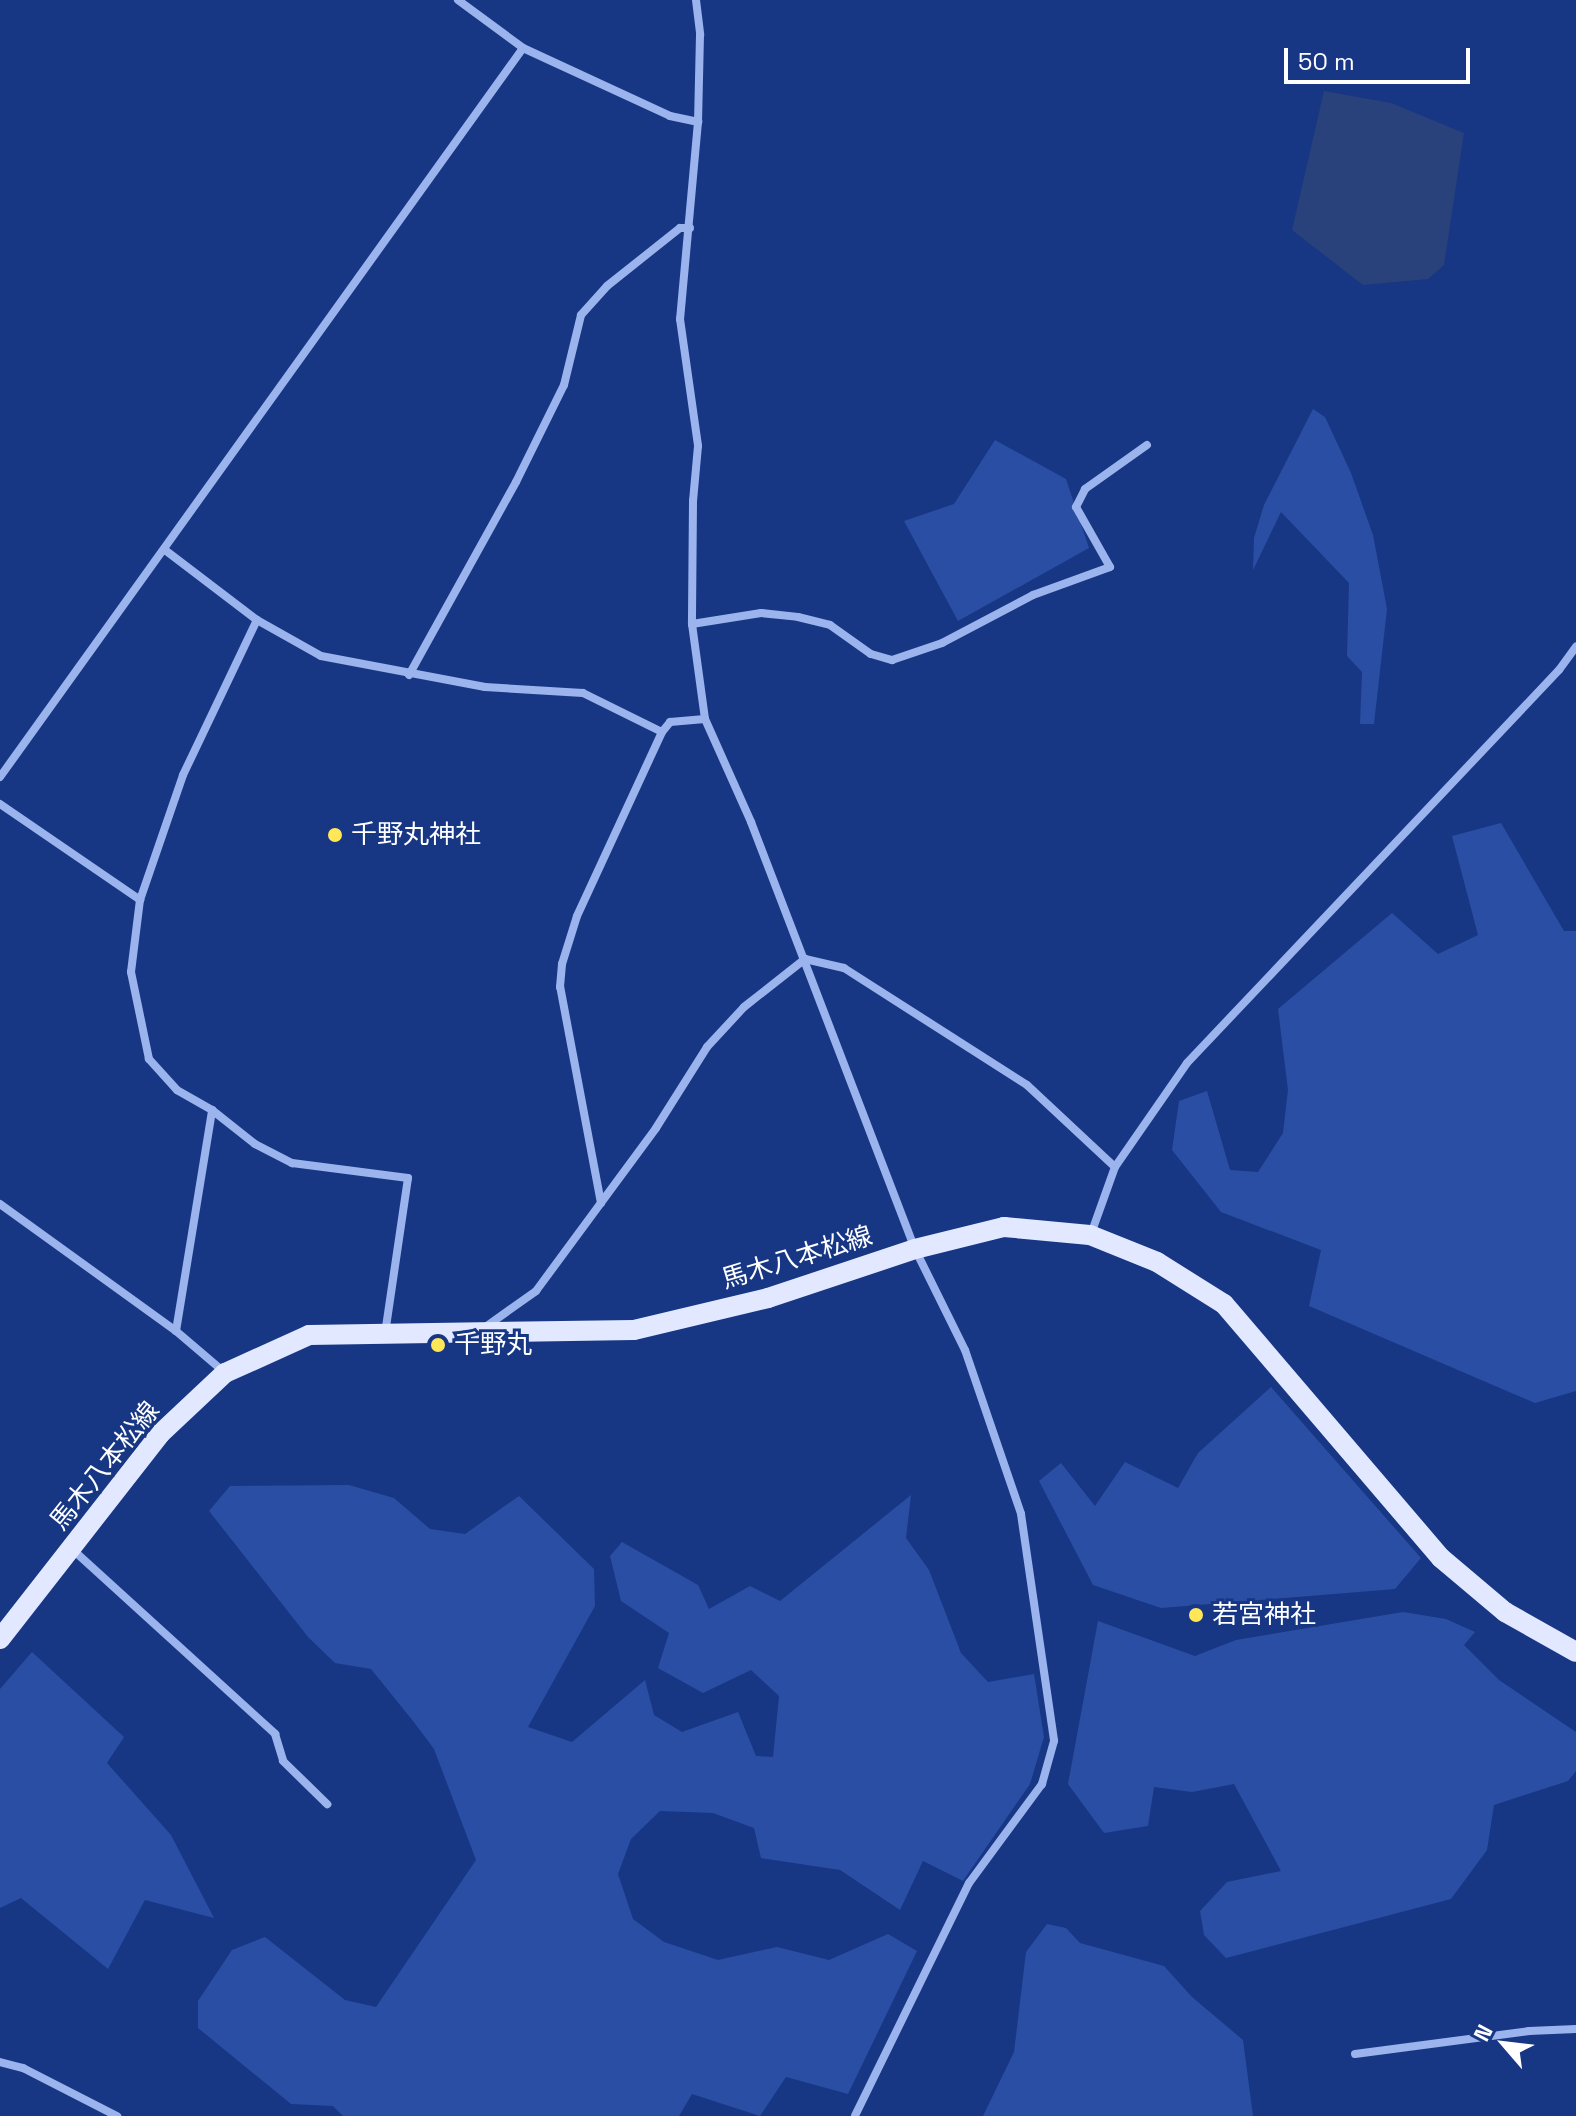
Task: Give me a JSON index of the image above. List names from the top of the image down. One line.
{"streets":{"main road":["馬木八本松線"]},"places":["千野丸神社","千野丸","若宮神社"],"scale_bar":"50 m","north":"top left"}
